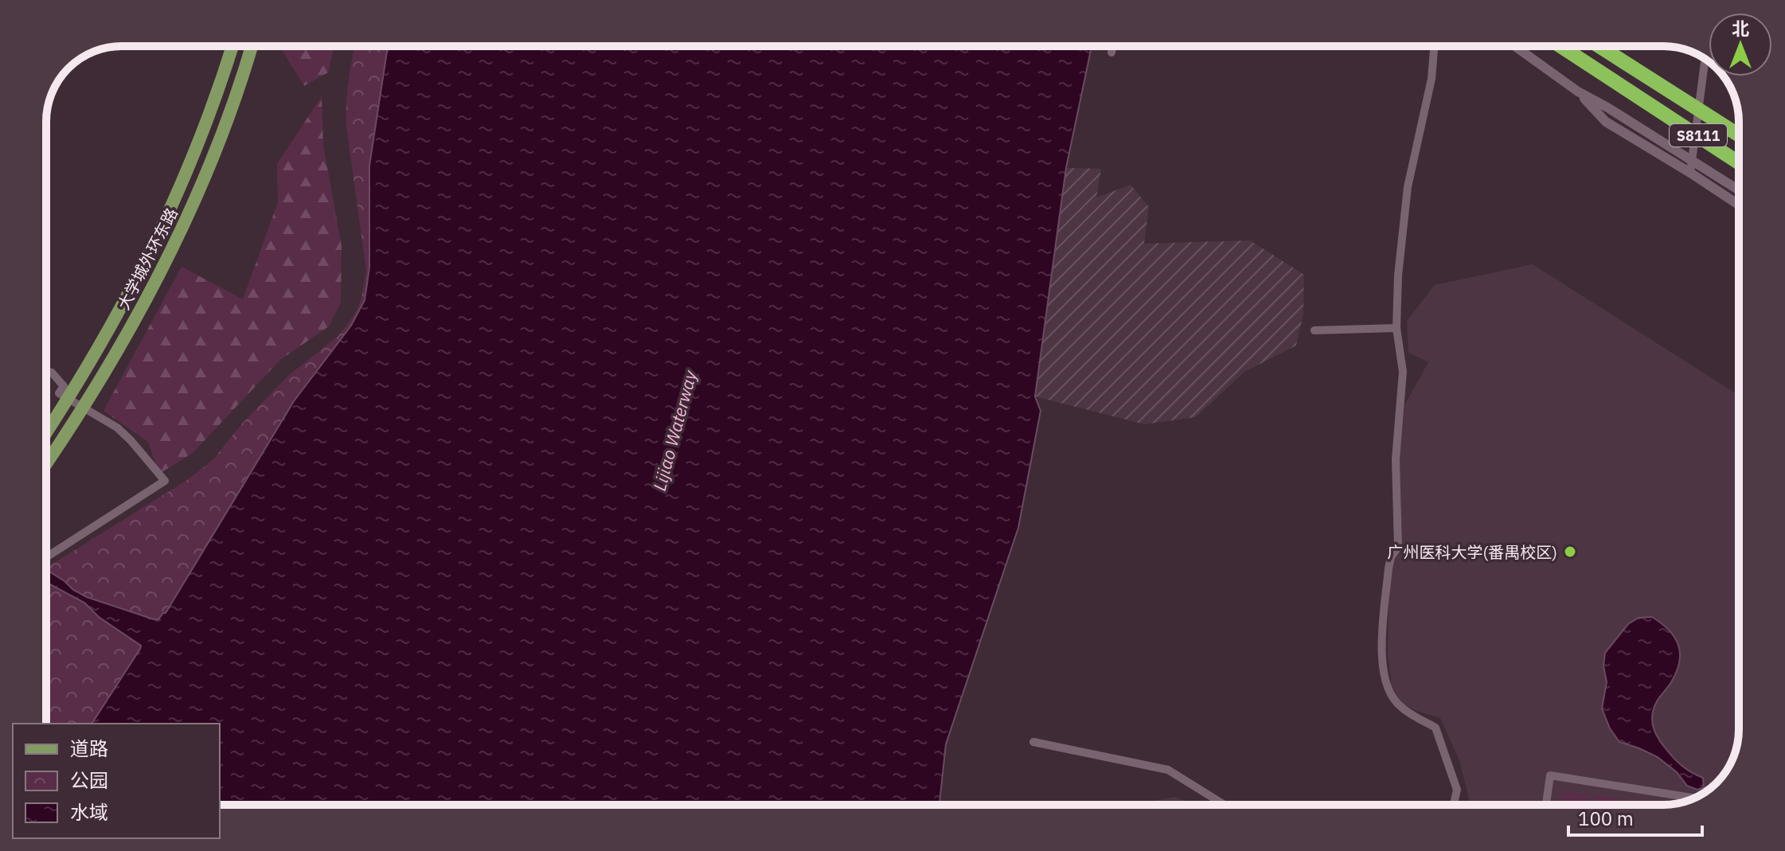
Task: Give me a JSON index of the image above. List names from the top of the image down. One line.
{"streets":{"highway":["S8111"],"main road":["大学城外环东路"]},"water":["Lijiao Waterway"],"places":["广州医科大学(番禺校区)"],"legend":["道路","公园","水域"],"scale_bar":"100 m","north":"top"}
